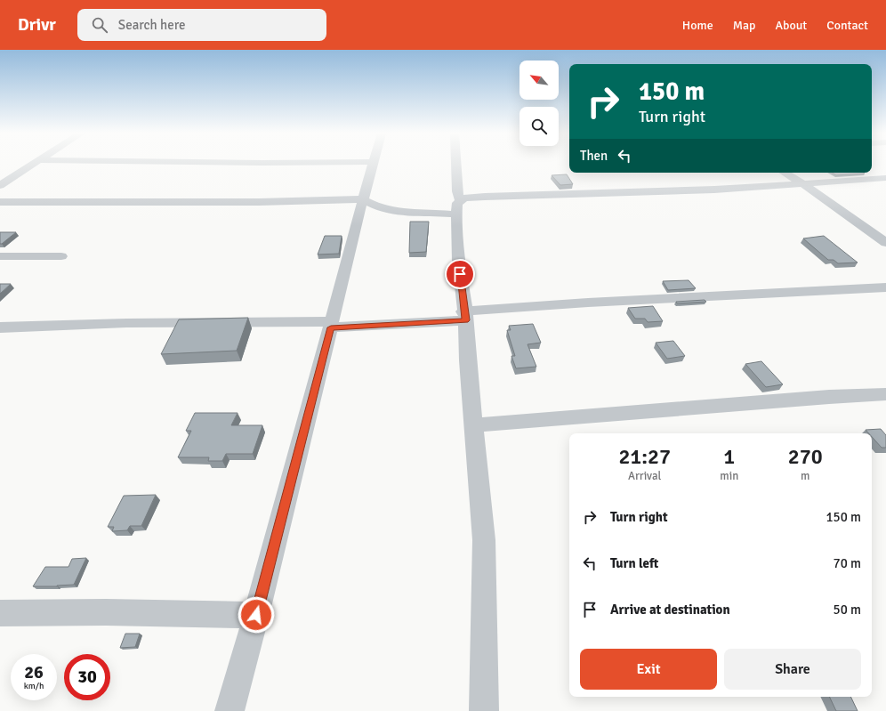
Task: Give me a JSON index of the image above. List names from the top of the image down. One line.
{"north":"top left","page":{"header":"Drivr","search":"Search here","nav":["Home","Map","About","Contact"],"turn":["150 m","Turn right"],"then":"Then","eta":["21:27","Arrival","1","min","270","m"],"list":[{"name":"Turn right","value":"150 m"},{"name":"Turn left","value":"70 m"},{"name":"Arrive at destination","value":"50 m"}],"buttons":["Exit","Share"],"speed":"26 km/h","limit":"30"}}
